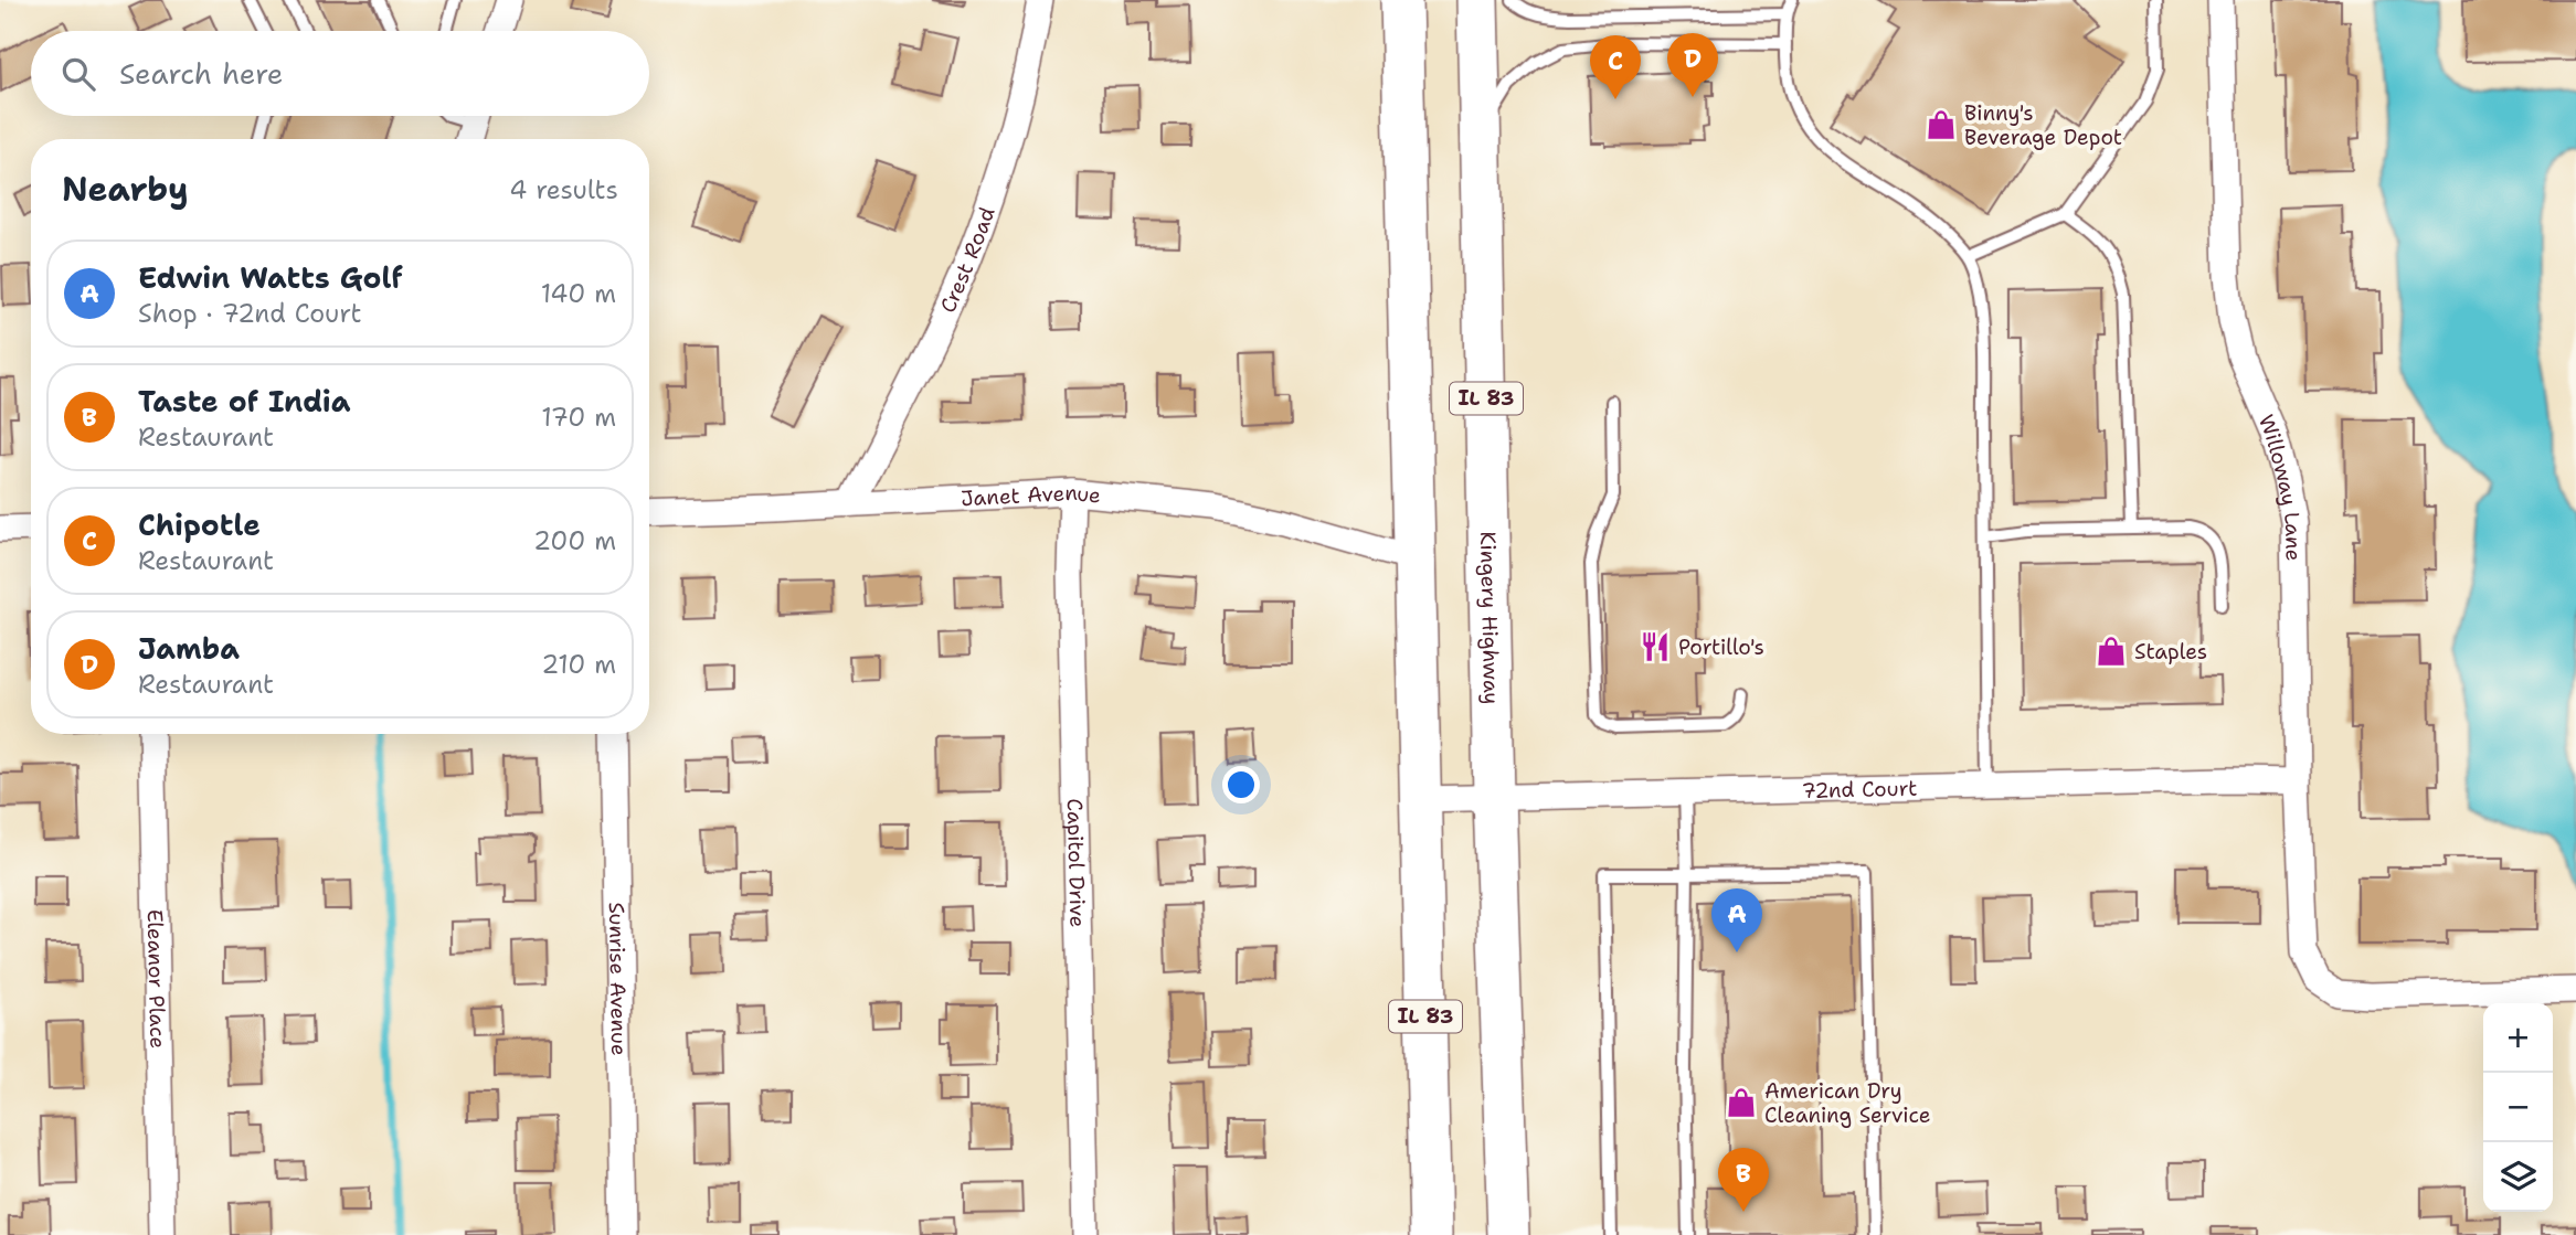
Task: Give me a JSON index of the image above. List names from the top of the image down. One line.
{"streets":{"highway":["IL 83","Kingery Highway"],"street":["Crest Road","Willoway Lane","Janet Avenue","72nd Court","Capitol Drive","Eleanor Place","Sunrise Avenue"]},"crossings":[["Crest Road","Janet Avenue"],["IL 83","Janet Avenue"],["IL 83","72nd Court"],["Willoway Lane","72nd Court"],["Janet Avenue","Capitol Drive"],["Kingery Highway","72nd Court"]],"places":{"shop":["Binny's Beverage Depot","Staples","American Dry Cleaning Service"],"restaurant":["Portillo's"]},"page":{"search":"Search here","pins":["D","C","A","B"],"heading":["Nearby","4 results"],"list":[{"mark":"A","name":"Edwin Watts Golf","note":"Shop · 72nd Court","value":"140 m"},{"mark":"B","name":"Taste of India","note":"Restaurant","value":"170 m"},{"mark":"C","name":"Chipotle","note":"Restaurant","value":"200 m"},{"mark":"D","name":"Jamba","note":"Restaurant","value":"210 m"}],"map_buttons":["+","−"]}}
